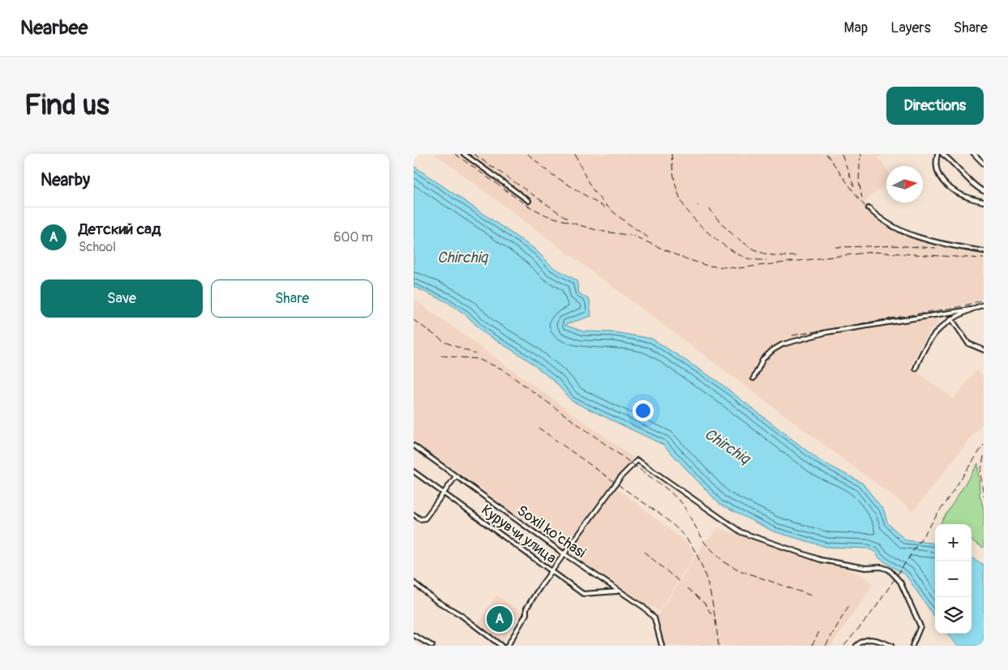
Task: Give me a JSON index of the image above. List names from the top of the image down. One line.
{"streets":{"street":["Soxil ko'chasi","Курувчи улица"]},"crossings":[["Soxil ko'chasi","Курувчи улица"]],"water":["Chirchiq"],"north":"right","page":{"header":"Nearbee","nav":["Map","Layers","Share"],"buttons":["Directions",["Save","Share"]],"title":"Find us","heading":"Nearby","list":[{"mark":"A","name":"Детский сад","note":"School","value":"600 m"}],"map_buttons":["+","−"],"pins":"A"}}
